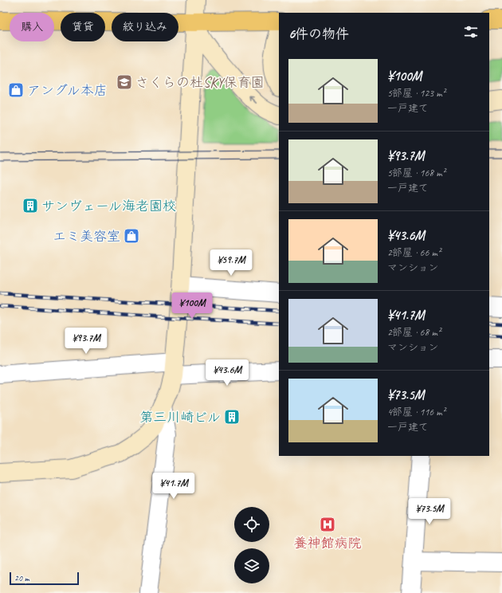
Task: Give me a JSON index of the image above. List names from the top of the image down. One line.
{"places":{"school or university":["さくらの杜SKY保育園"],"shop":["アングル本店","エミ美容室"],"building":["サンヴェール海老園校","第三川崎ビル"],"hospital":["養神館病院"]},"scale_bar":"20 m","page":{"chip":["購入","賃貸","絞り込み"],"heading":"6件の物件","list":[{"name":"¥100M","note":"5部屋 · 123 m² · 一戸建て"},{"name":"¥93.7M","note":"5部屋 · 168 m² · 一戸建て"},{"name":"¥43.6M","note":"2部屋 · 66 m² · マンション"},{"name":"¥41.7M","note":"2部屋 · 68 m² · マンション"},{"name":"¥73.5M","note":"4部屋 · 116 m² · 一戸建て"}],"price":["¥59.7M","¥100M","¥93.7M","¥43.6M","¥41.7M","¥73.5M"],"scale":"20 m"}}
